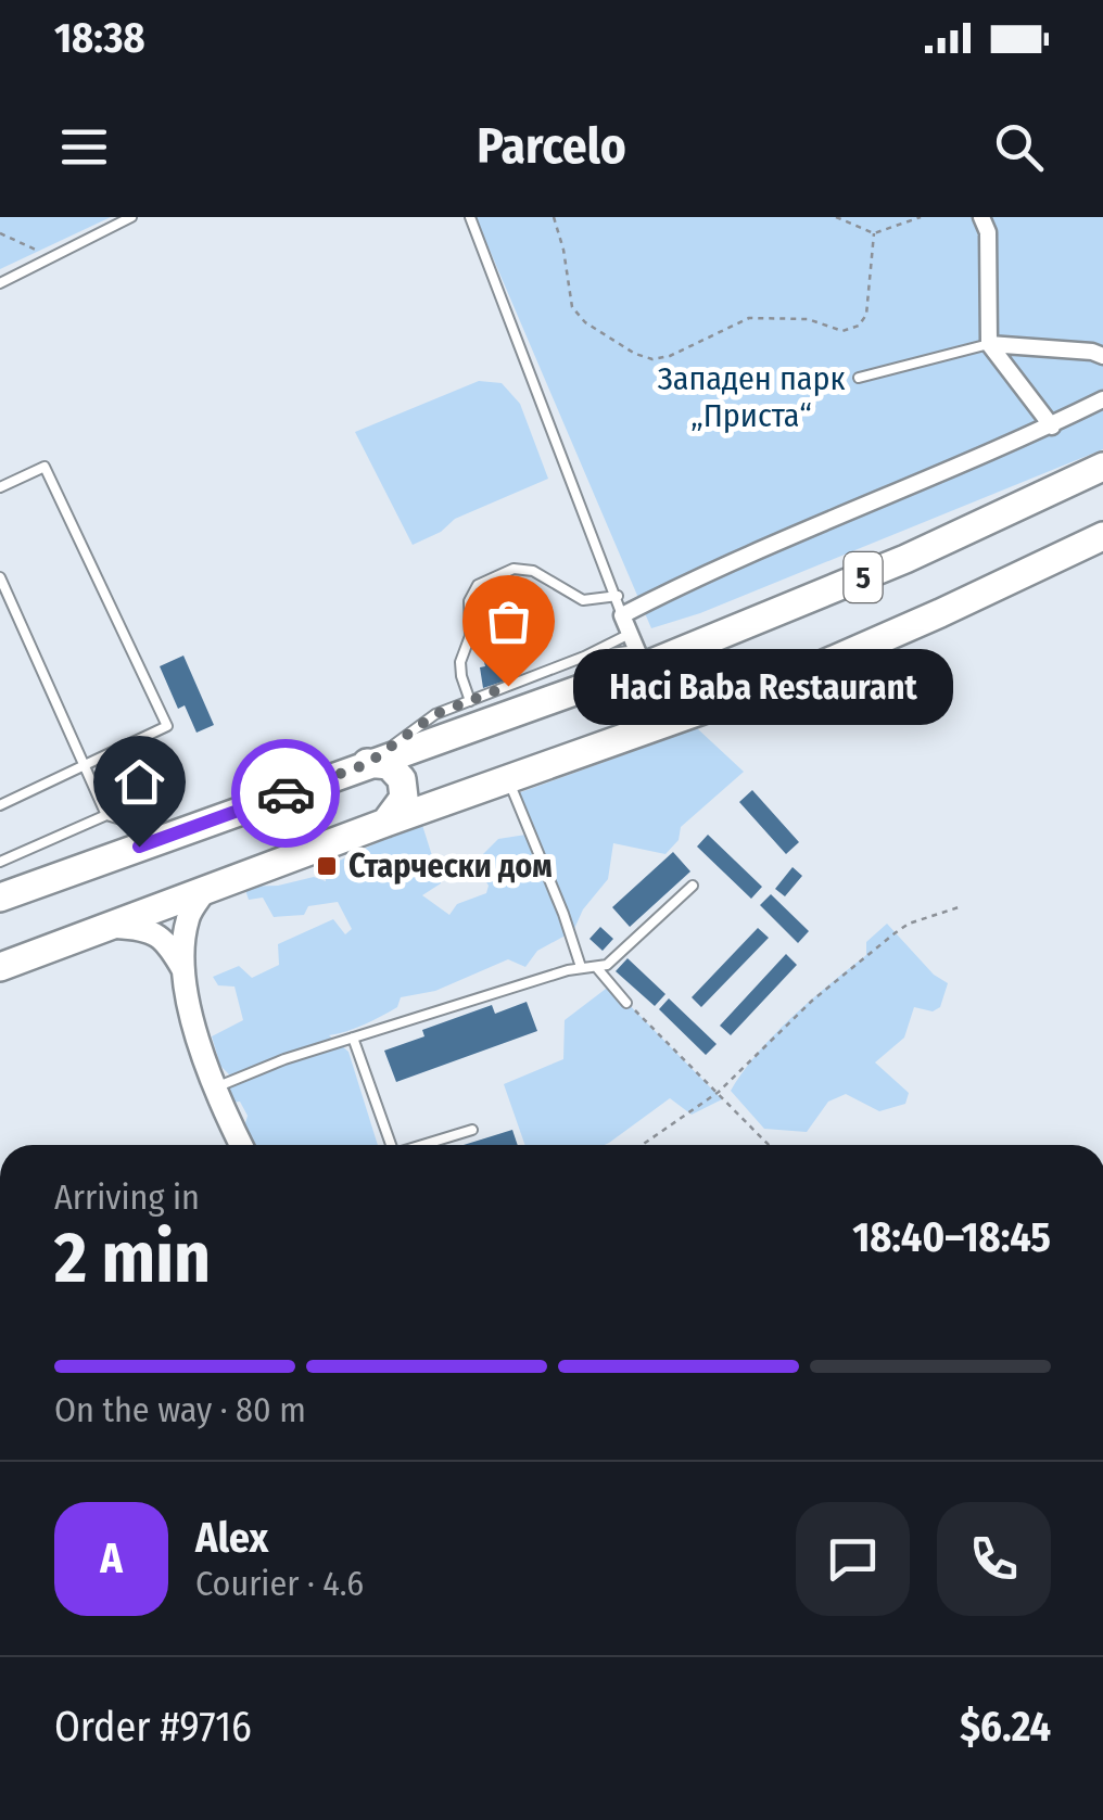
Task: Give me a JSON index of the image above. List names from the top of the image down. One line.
{"streets":{"highway":["5"]},"parks":["Западен парк „Приста“"],"places":{"other":["Haci Baba Restaurant"],"transit":["Старчески дом"]},"page":{"status":"18:38","header":"Parcelo","bubble":"Haci Baba Restaurant","heading":["2 min","Arriving in","18:40–18:45"],"panel":["Alex","Courier · 4.6","Order #9716","$6.24"],"bar":"On the way · 80 m","round":"A"}}
